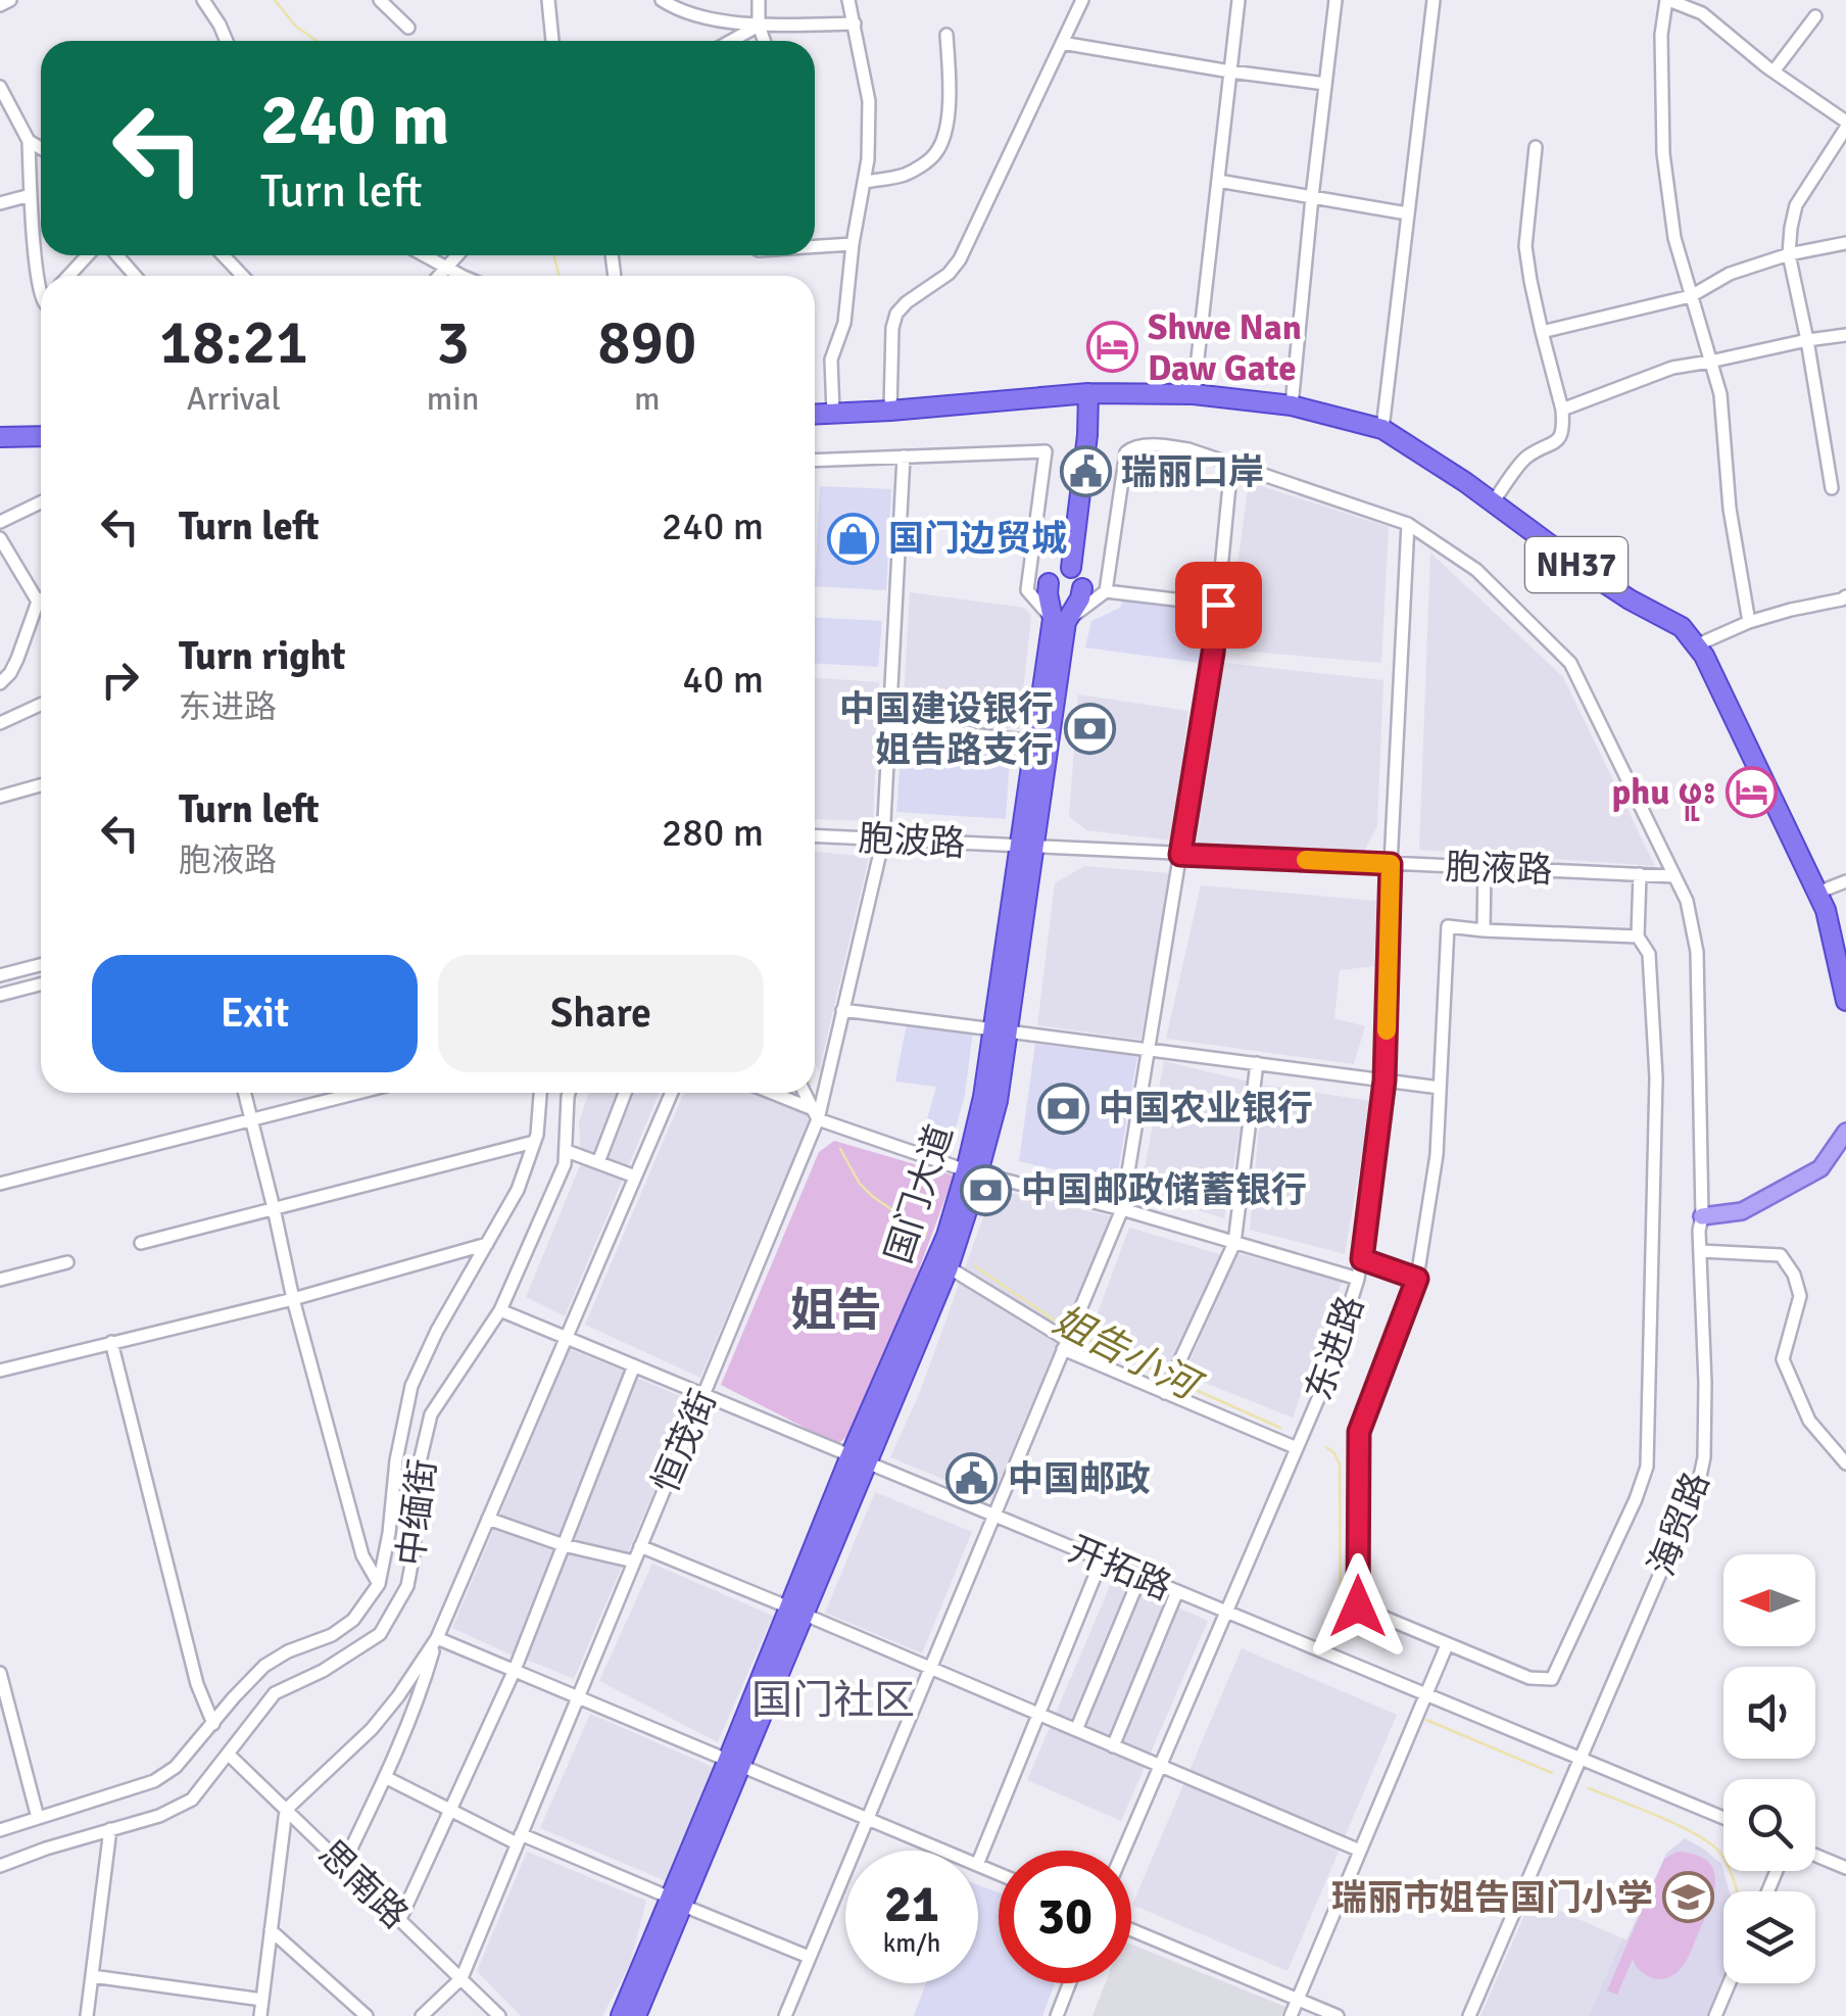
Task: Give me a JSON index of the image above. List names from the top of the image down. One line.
{"streets":{"highway":["NH37","国门大道"],"street":["胞波路","胞液路","东进路","恒茂街","中缅街","海贸路","开拓路","思南路"]},"crossings":[["胞波路","胞液路"],["胞波路","国门大道"],["胞波路","恒茂街"],["胞液路","国门大道"],["胞液路","东进路"],["胞液路","海贸路"],["国门大道","开拓路"],["东进路","海贸路"],["东进路","开拓路"],["恒茂街","开拓路"],["恒茂街","思南路"],["中缅街","开拓路"],["中缅街","思南路"],["海贸路","开拓路"]],"districts":["姐告","国门社区"],"water":["姐告小河"],"places":{"hotel":["Shwe Nan Daw Gate","phu ဖူး"],"public building":["瑞丽口岸","中国邮政"],"shop":["国门边贸城"],"bank":["中国建设银行 姐告路支行","中国农业银行","中国邮政储蓄银行"],"school or university":["瑞丽市姐告国门小学"]},"north":"left","page":{"turn":["240 m","Turn left"],"eta":["18:21","Arrival","3","min","890","m"],"list":[{"name":"Turn left","value":"240 m"},{"name":"Turn right","note":"东进路","value":"40 m"},{"name":"Turn left","note":"胞液路","value":"280 m"}],"buttons":["Exit","Share"],"speed":"21 km/h","limit":"30"}}
